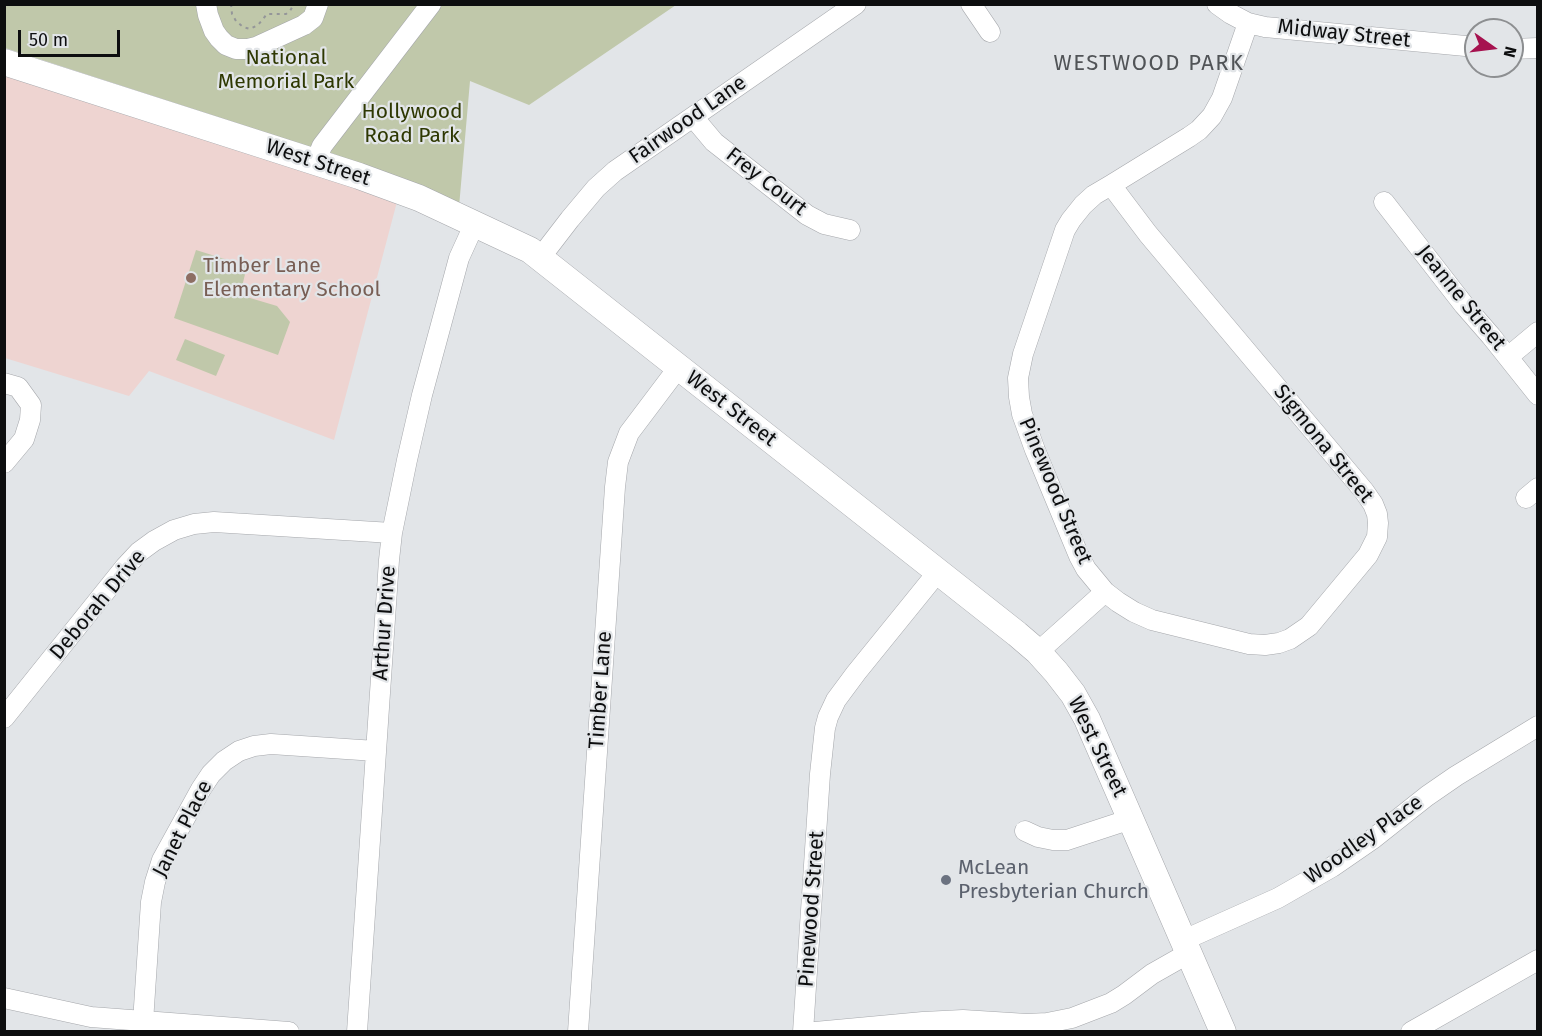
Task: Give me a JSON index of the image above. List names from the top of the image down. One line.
{"streets":{"main road":["West Street"],"street":["Midway Street","Fairwood Lane","Frey Court","Jeanne Street","Sigmona Street","Pinewood Street","Deborah Drive","Arthur Drive","Timber Lane","Janet Place","Woodley Place"]},"crossings":[["Midway Street","Pinewood Street"],["Fairwood Lane","West Street"],["Fairwood Lane","Frey Court"],["West Street","Pinewood Street"],["West Street","Arthur Drive"],["West Street","Timber Lane"],["West Street","Woodley Place"],["Sigmona Street","Pinewood Street"],["Deborah Drive","Arthur Drive"],["Arthur Drive","Janet Place"]],"districts":["WESTWOOD PARK"],"parks":["National Memorial Park","Hollywood Road Park"],"places":["Timber Lane Elementary School","McLean Presbyterian Church"],"scale_bar":"50 m","north":"right"}
